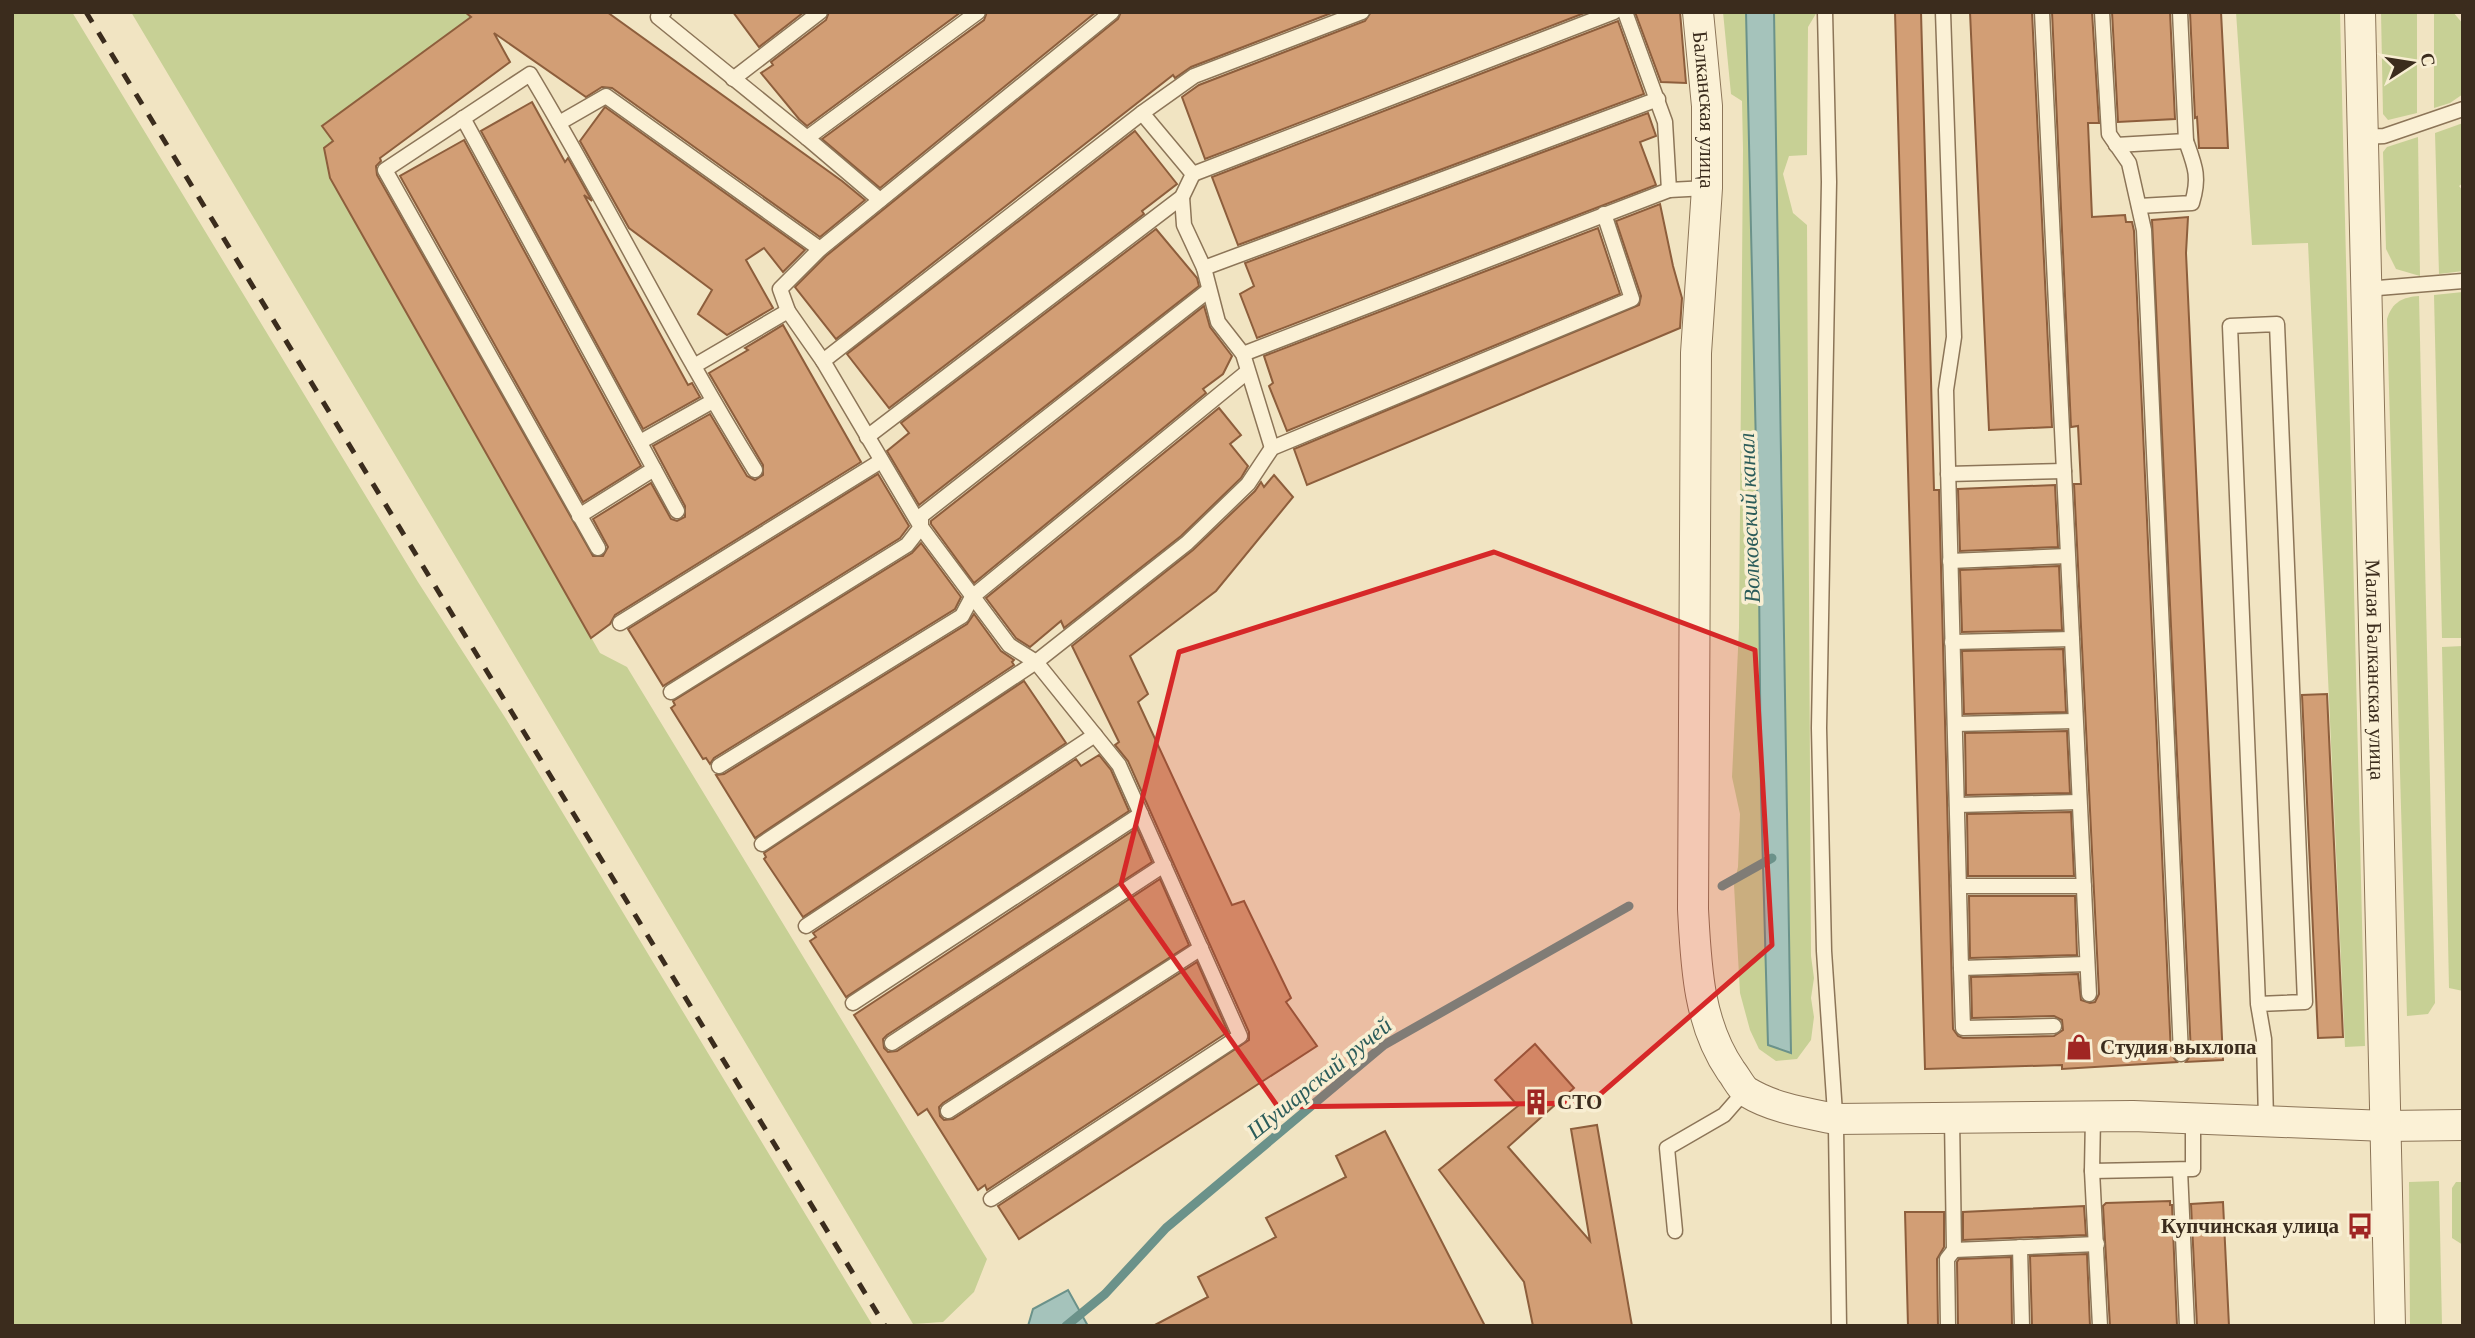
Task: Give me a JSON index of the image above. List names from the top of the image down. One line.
{"streets":{"street":["Балканская улица","Малая Балканская улица"]},"water":["Волковский канал","Шушарский ручей"],"places":{"shop":["Студия выхлопа"],"building":["СТО"],"bus stop":["Купчинская улица"]},"north":"right"}
